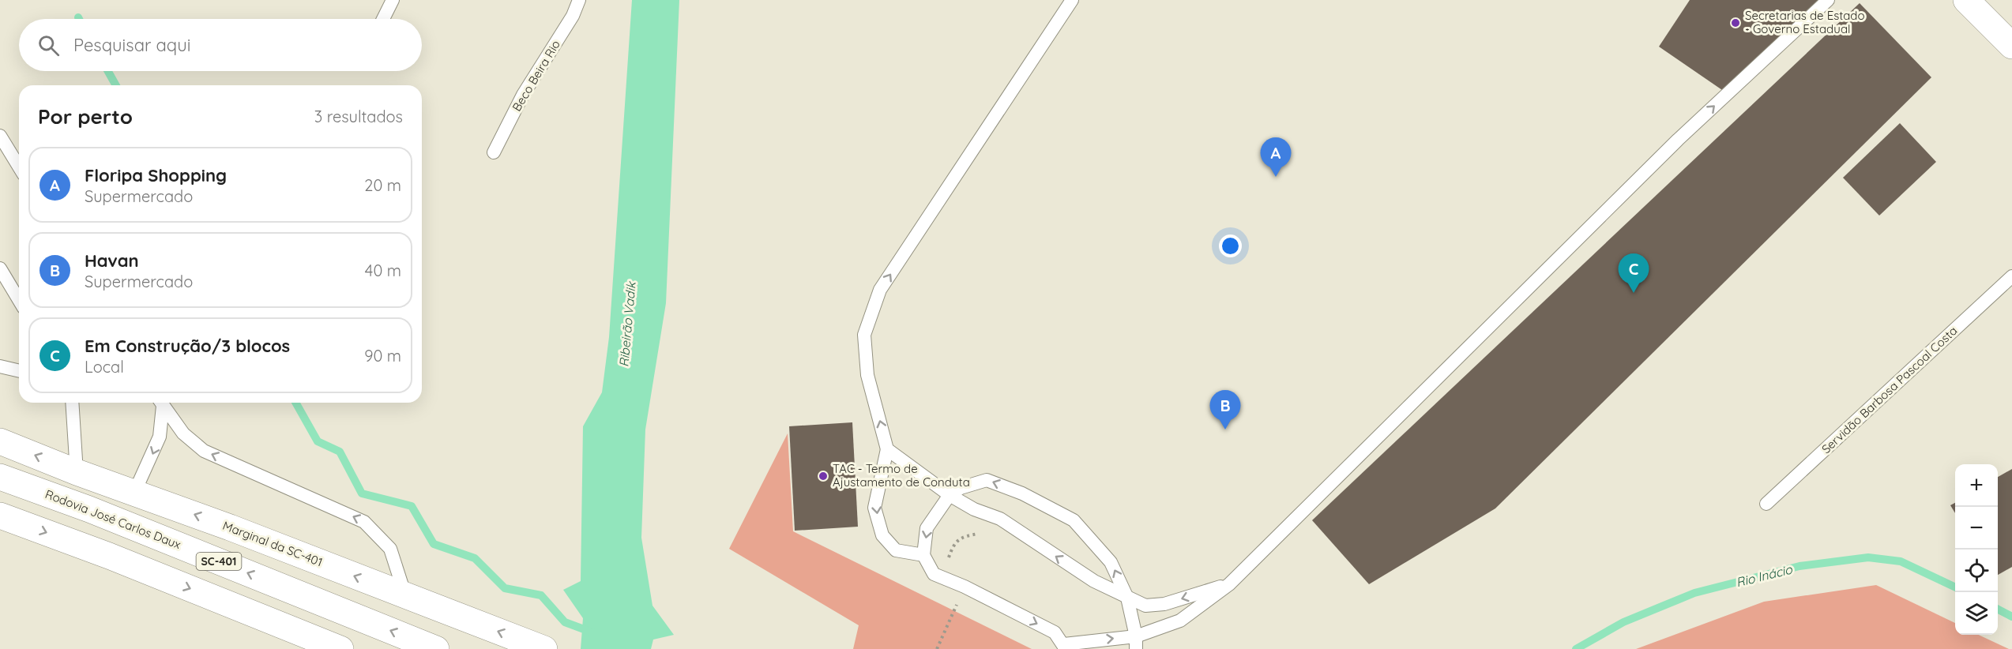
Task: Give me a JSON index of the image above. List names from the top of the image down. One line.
{"streets":{"main road":["Rodovia José Carlos Daux","Marginal da SC-401","SC-401"],"lane":["Beco Beira Rio","Servidão Barbosa Pascoal Costa"]},"water":["Ribeirão Vadik","Rio Inácio"],"places":["Secretarias de Estado - Governo Estadual","TAC - Termo de Ajustamento de Conduta"],"page":{"search":"Pesquisar aqui","heading":["Por perto","3 resultados"],"pins":["A","C","B"],"list":[{"mark":"A","name":"Floripa Shopping","note":"Supermercado","value":"20 m"},{"mark":"B","name":"Havan","note":"Supermercado","value":"40 m"},{"mark":"C","name":"Em Construção/3 blocos","note":"Local","value":"90 m"}],"map_buttons":["+","−"]}}
